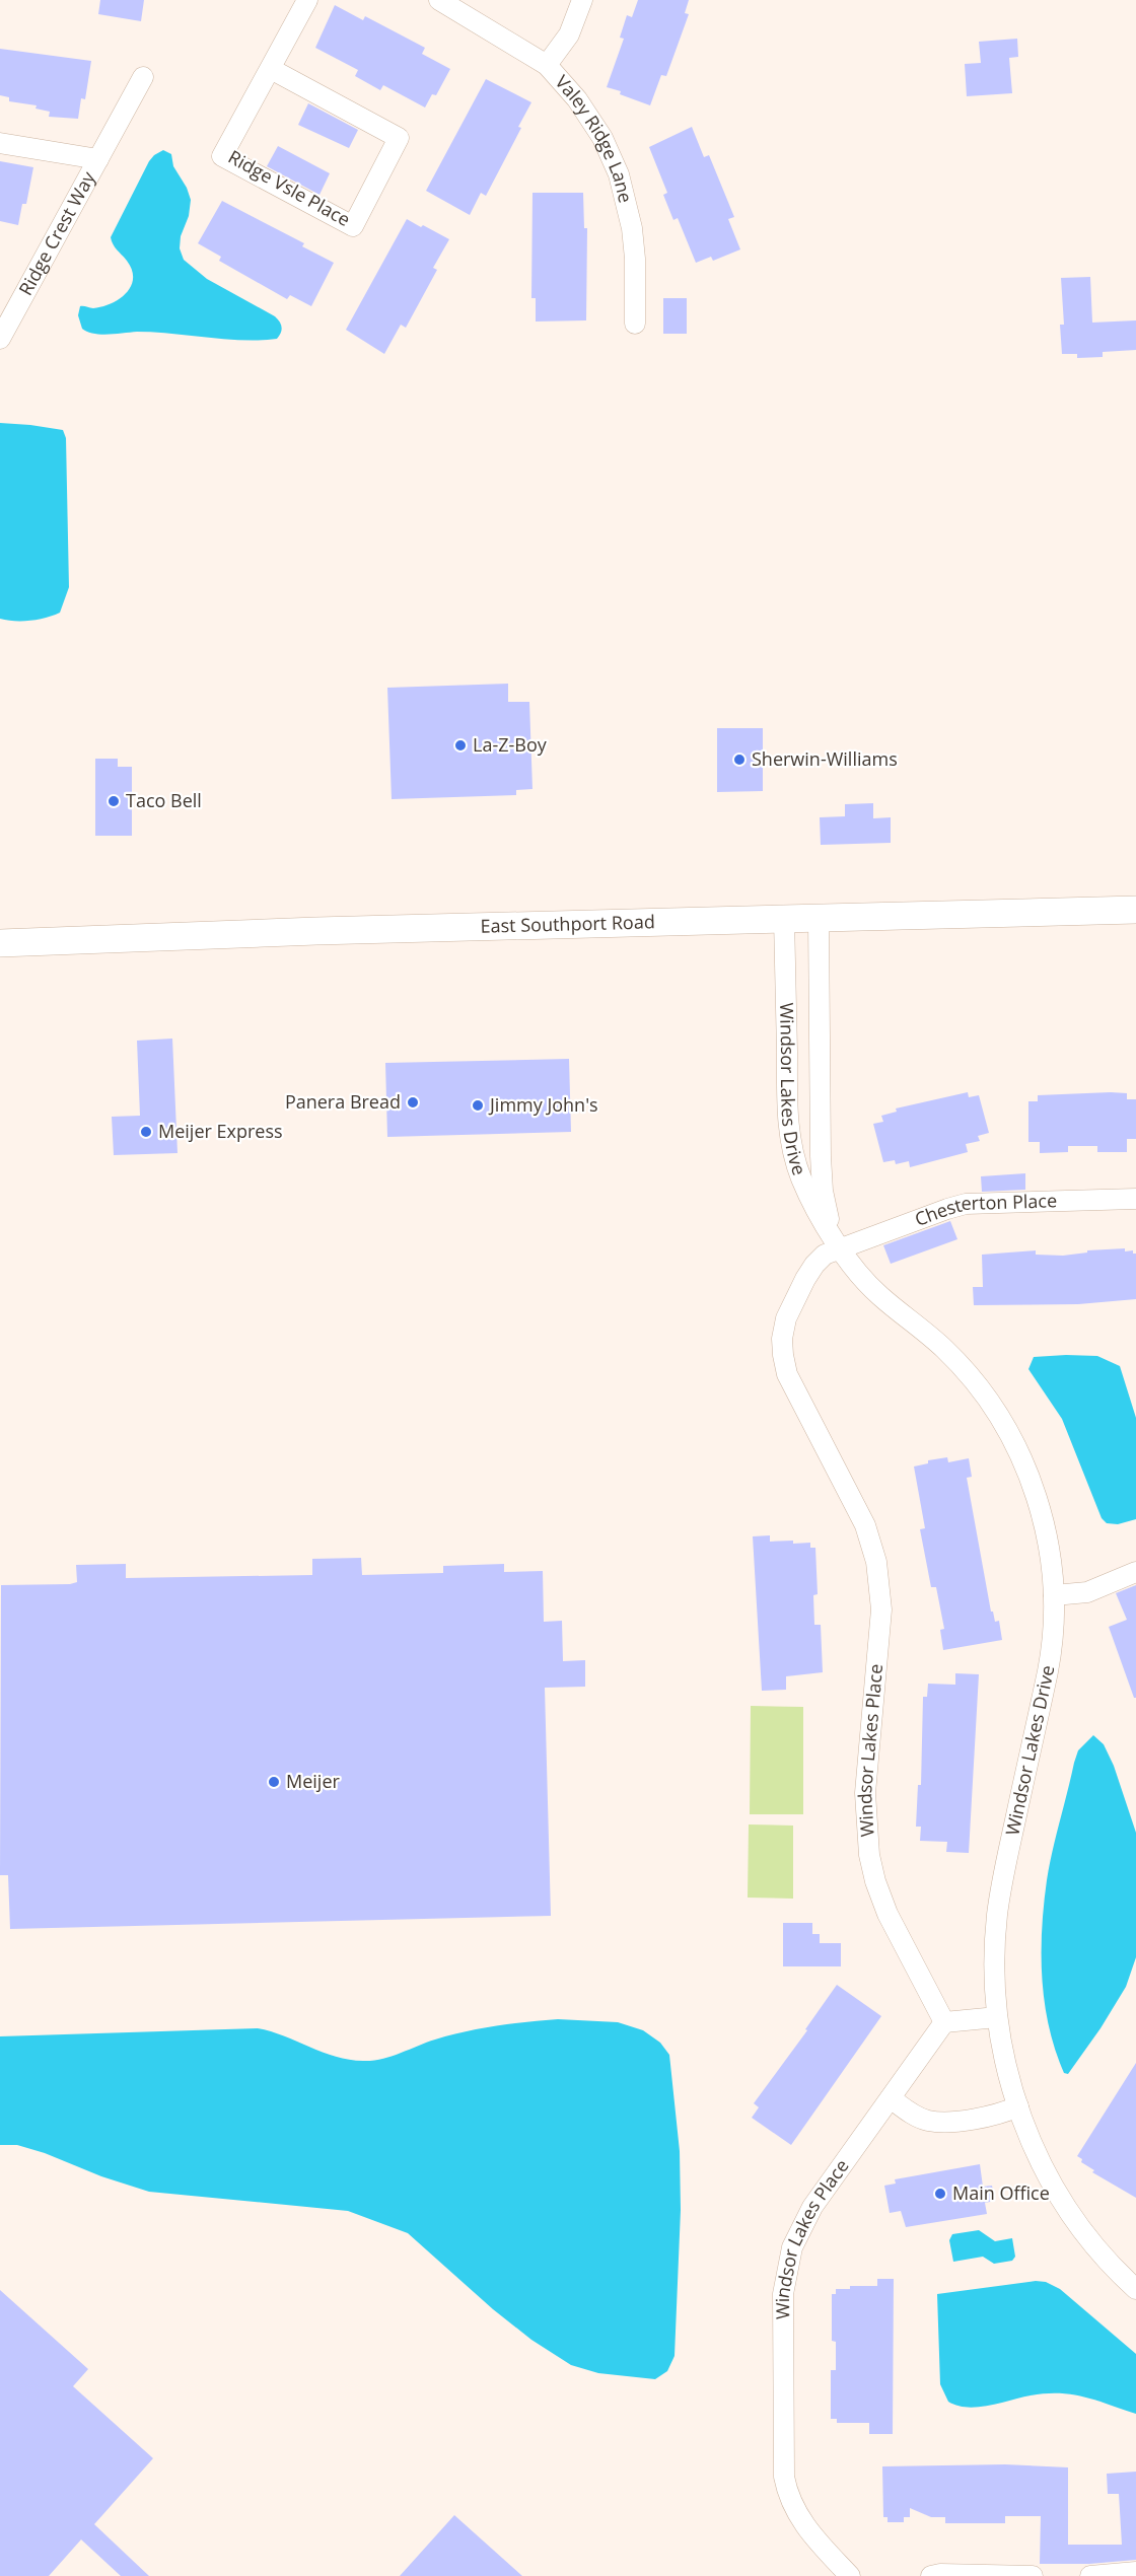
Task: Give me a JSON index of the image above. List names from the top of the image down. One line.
{"streets":{"main road":["East Southport Road"],"street":["Valey Ridge Lane","Ridge Vsle Place","Ridge Crest Way","Windsor Lakes Drive","Chesterton Place","Windsor Lakes Place"]},"crossings":[["East Southport Road","Windsor Lakes Drive"],["Windsor Lakes Drive","Chesterton Place"],["Windsor Lakes Drive","Windsor Lakes Place"],["Chesterton Place","Windsor Lakes Place"]],"places":["La-Z-Boy","Sherwin-Williams","Taco Bell","Panera Bread","Jimmy John's","Meijer Express","Meijer","Main Office"]}
